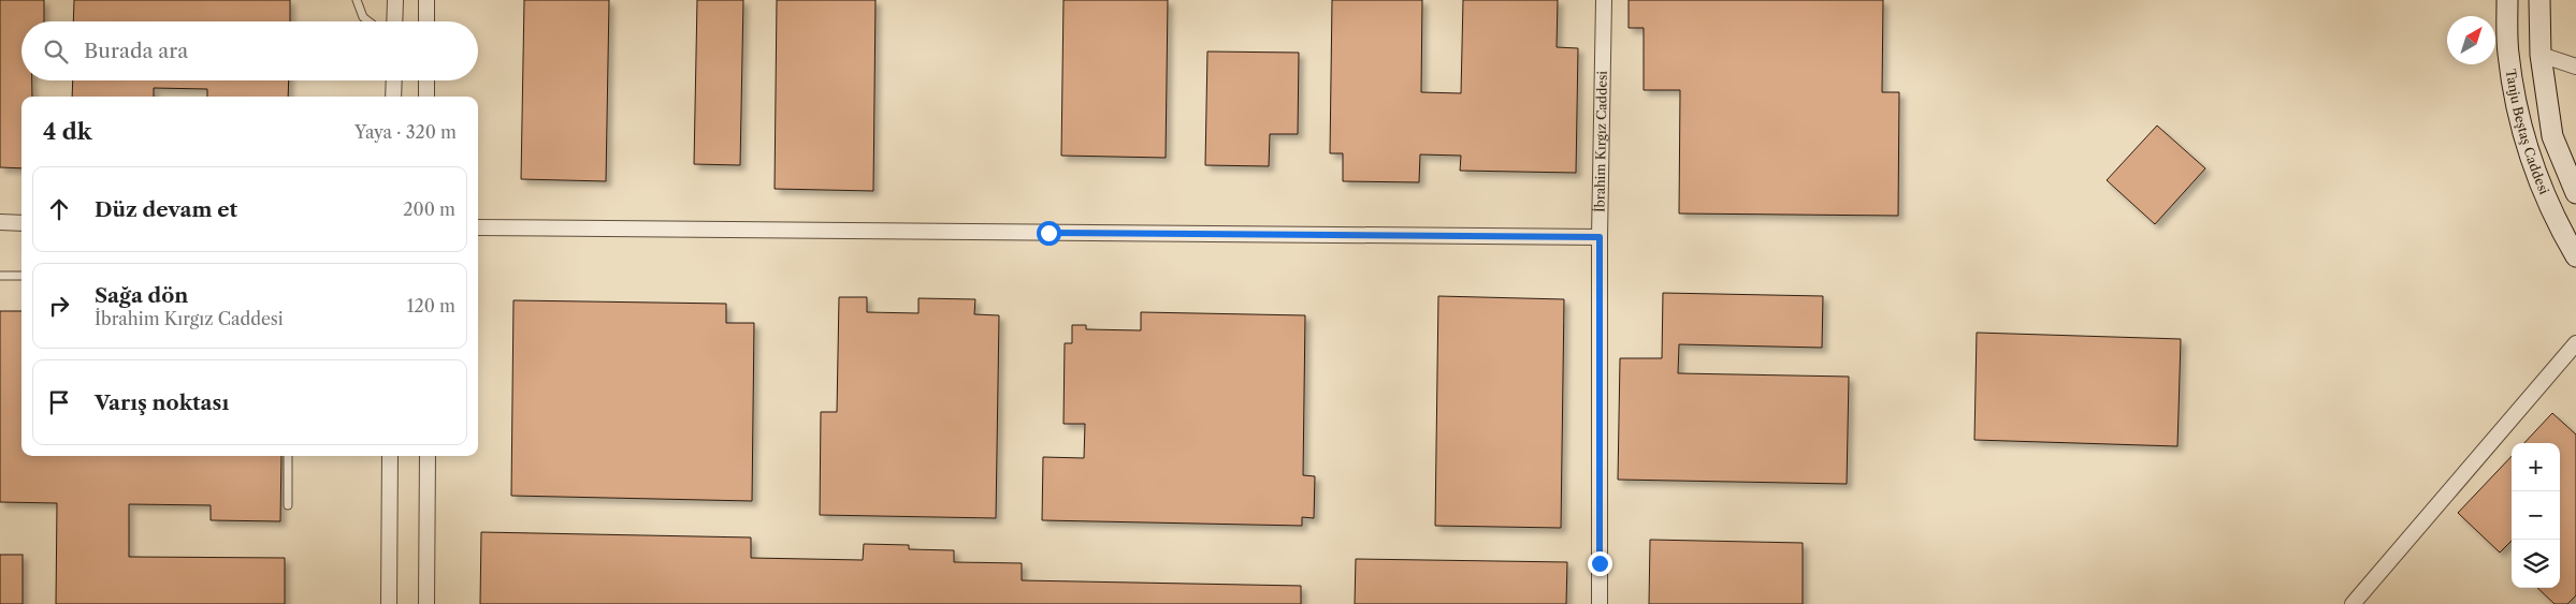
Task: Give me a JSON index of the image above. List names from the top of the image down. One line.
{"streets":{"street":["Tanju Beştaş Caddesi","İbrahim Kırgız Caddesi"]},"north":"top right","page":{"search":"Burada ara","heading":["4 dk","Yaya · 320 m"],"list":[["Düz devam et","200 m"],["Sağa dön","İbrahim Kırgız Caddesi","120 m"],"Varış noktası"],"map_buttons":["+","−"]}}
